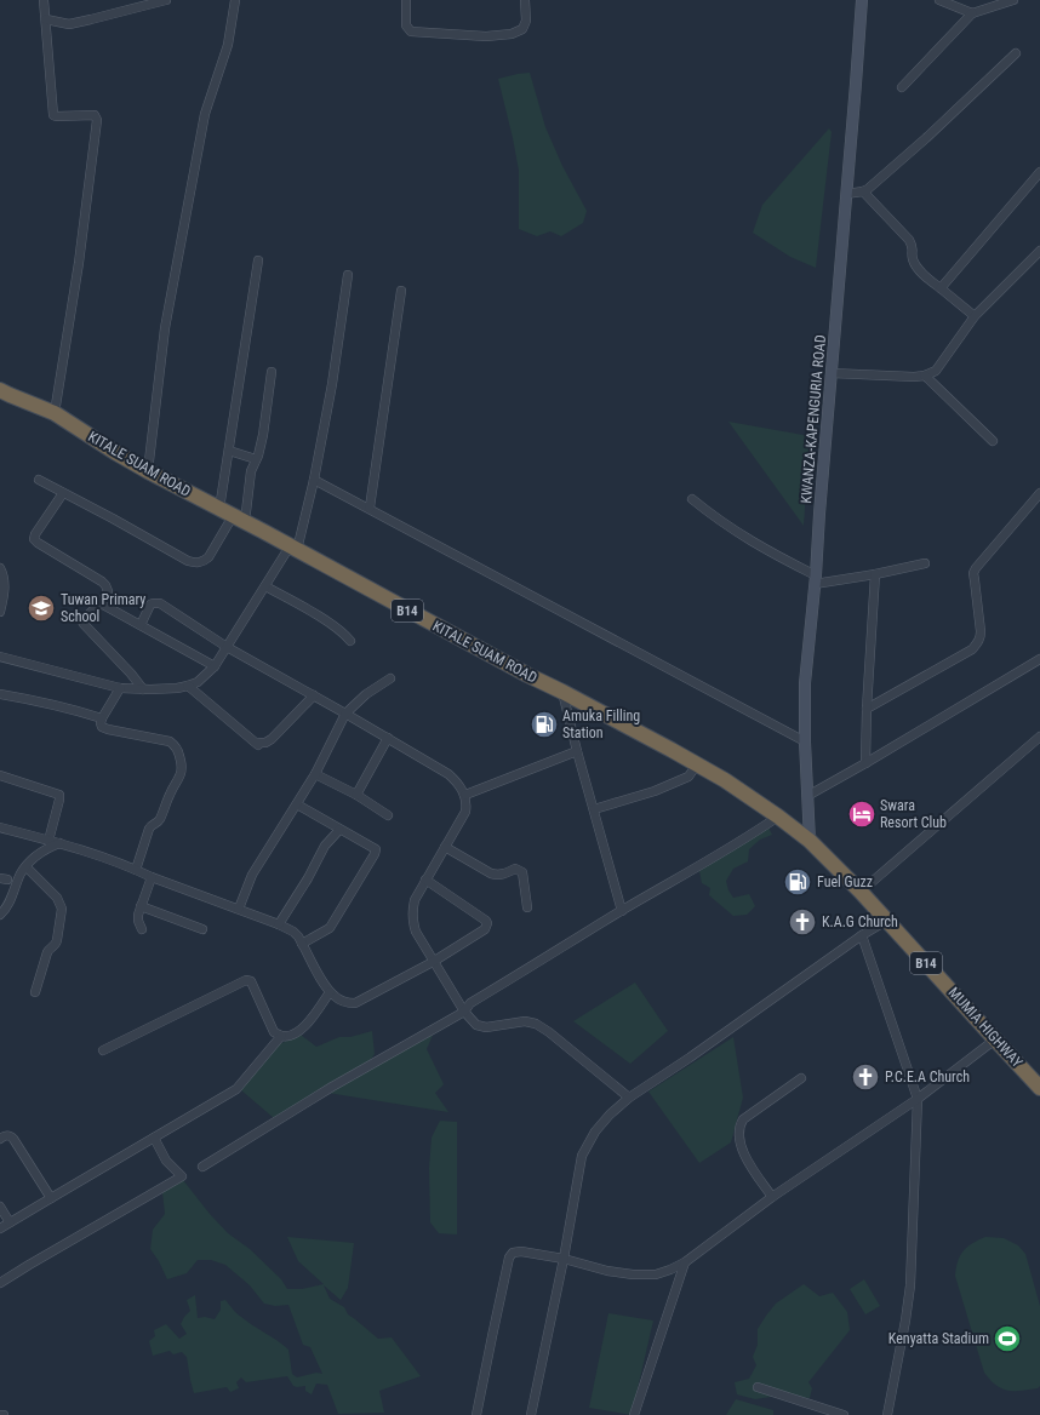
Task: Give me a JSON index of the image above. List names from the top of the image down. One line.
{"streets":{"highway":["KITALE SUAM ROAD","B14","MUMIA HIGHWAY"],"street":["KWANZA-KAPENGURIA ROAD"]},"crossings":[["KWANZA-KAPENGURIA ROAD","KITALE SUAM ROAD"],["KWANZA-KAPENGURIA ROAD","MUMIA HIGHWAY"],["KITALE SUAM ROAD","MUMIA HIGHWAY"]],"places":{"school or university":["Tuwan Primary School"],"fuel station":["Amuka Filling Station","Fuel Guzz"],"hotel":["Swara Resort Club"],"church":["K.A.G Church","P.C.E.A Church"],"sports":["Kenyatta Stadium"]}}
